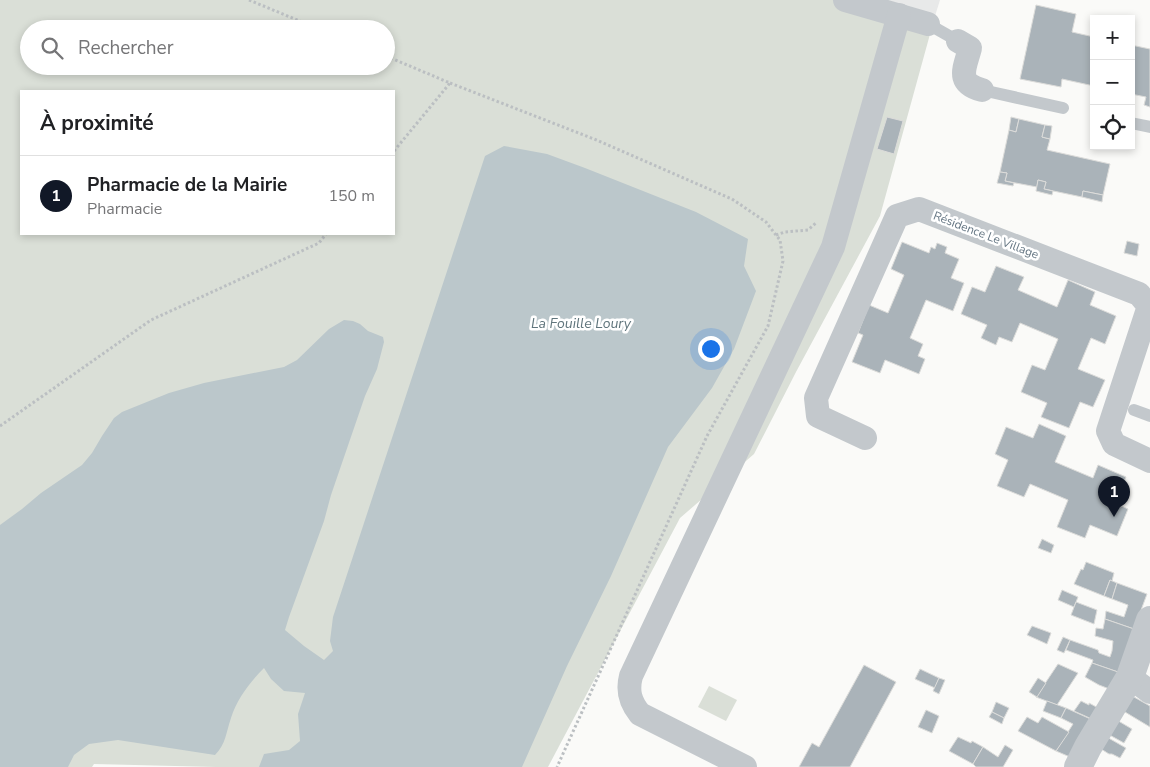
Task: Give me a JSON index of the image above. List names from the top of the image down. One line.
{"streets":{"street":["Résidence Le Village"]},"water":["La Fouille Loury"],"page":{"map_buttons":["+","−"],"search":"Rechercher","heading":"À proximité","list":[{"mark":"1","name":"Pharmacie de la Mairie","note":"Pharmacie","value":"150 m"}],"pins":"1"}}
